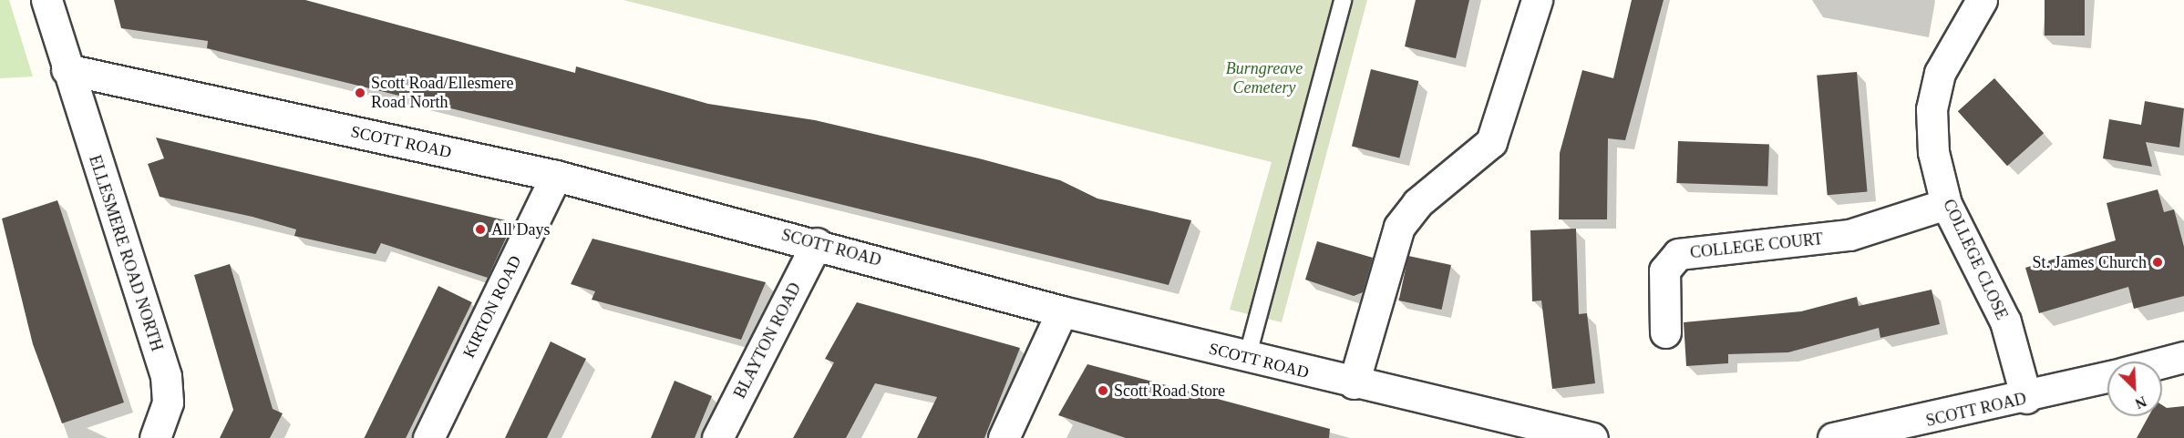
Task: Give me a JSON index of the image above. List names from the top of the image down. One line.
{"streets":{"street":["SCOTT ROAD","COLLEGE COURT","ELLESMERE ROAD NORTH","COLLEGE CLOSE","KIRTON ROAD","BLAYTON ROAD"]},"crossings":[["SCOTT ROAD","ELLESMERE ROAD NORTH"],["SCOTT ROAD","COLLEGE CLOSE"],["SCOTT ROAD","KIRTON ROAD"],["SCOTT ROAD","BLAYTON ROAD"],["COLLEGE COURT","COLLEGE CLOSE"]],"parks":["Burngreave Cemetery"],"places":["Scott Road/Ellesmere Road North","All Days","St. James Church","Scott Road Store"],"north":"bottom right"}
